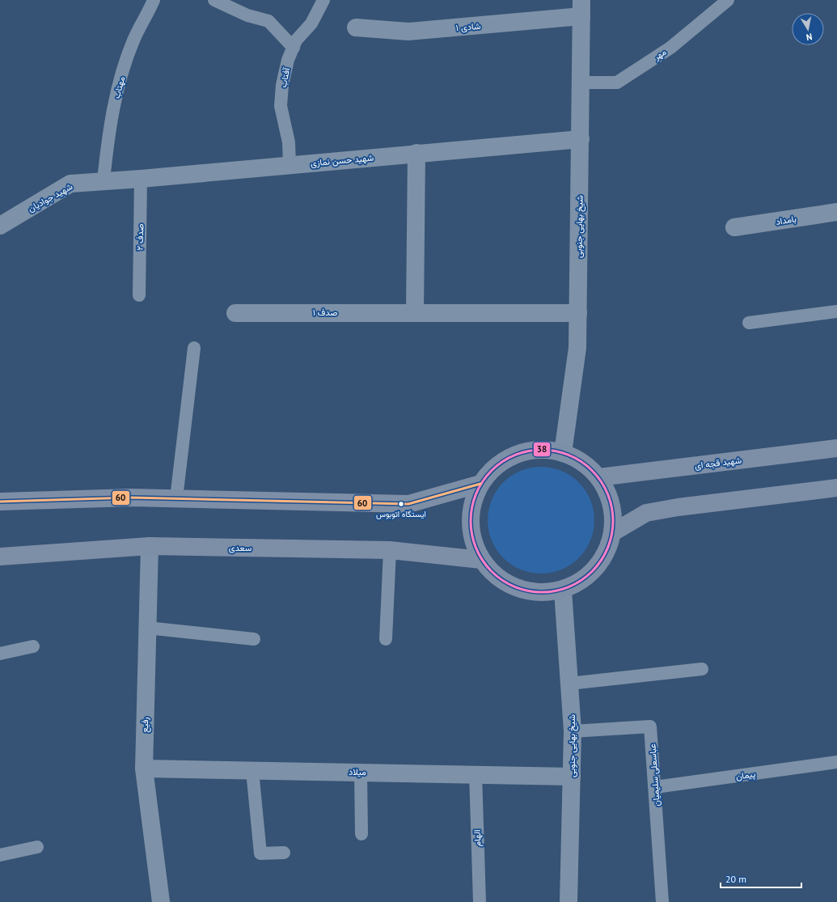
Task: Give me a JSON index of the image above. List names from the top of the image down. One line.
{"streets":{"main road":["شهید قجه ای","سعدی"],"street":["شادی ۱","شهید حسن نمازی","شهید جوادیان","بامداد","شیخ بهایی جنوبی","صدف ۱","رفیع","میلاد"],"lane":["مهر","آفتاب","مهتاب","صدف ۲","عباسعلی سلیمیان","پیمان","الهام"]},"crossings":[["شادی ۱","شیخ بهایی جنوبی"],["مهر","شیخ بهایی جنوبی"],["آفتاب","شهید حسن نمازی"],["مهتاب","شهید حسن نمازی"],["مهتاب","شهید جوادیان"],["شهید حسن نمازی","شهید جوادیان"],["شهید حسن نمازی","شیخ بهایی جنوبی"],["شهید حسن نمازی","صدف ۲"],["شیخ بهایی جنوبی","صدف ۱"],["شیخ بهایی جنوبی","میلاد"],["شیخ بهایی جنوبی","عباسعلی سلیمیان"],["سعدی","رفیع"],["رفیع","میلاد"],["میلاد","الهام"],["عباسعلی سلیمیان","پیمان"]],"places":["ایستگاه اتوبوس"],"lines":["transit line 38","transit line 60"],"scale_bar":"20 m","north":"bottom"}
